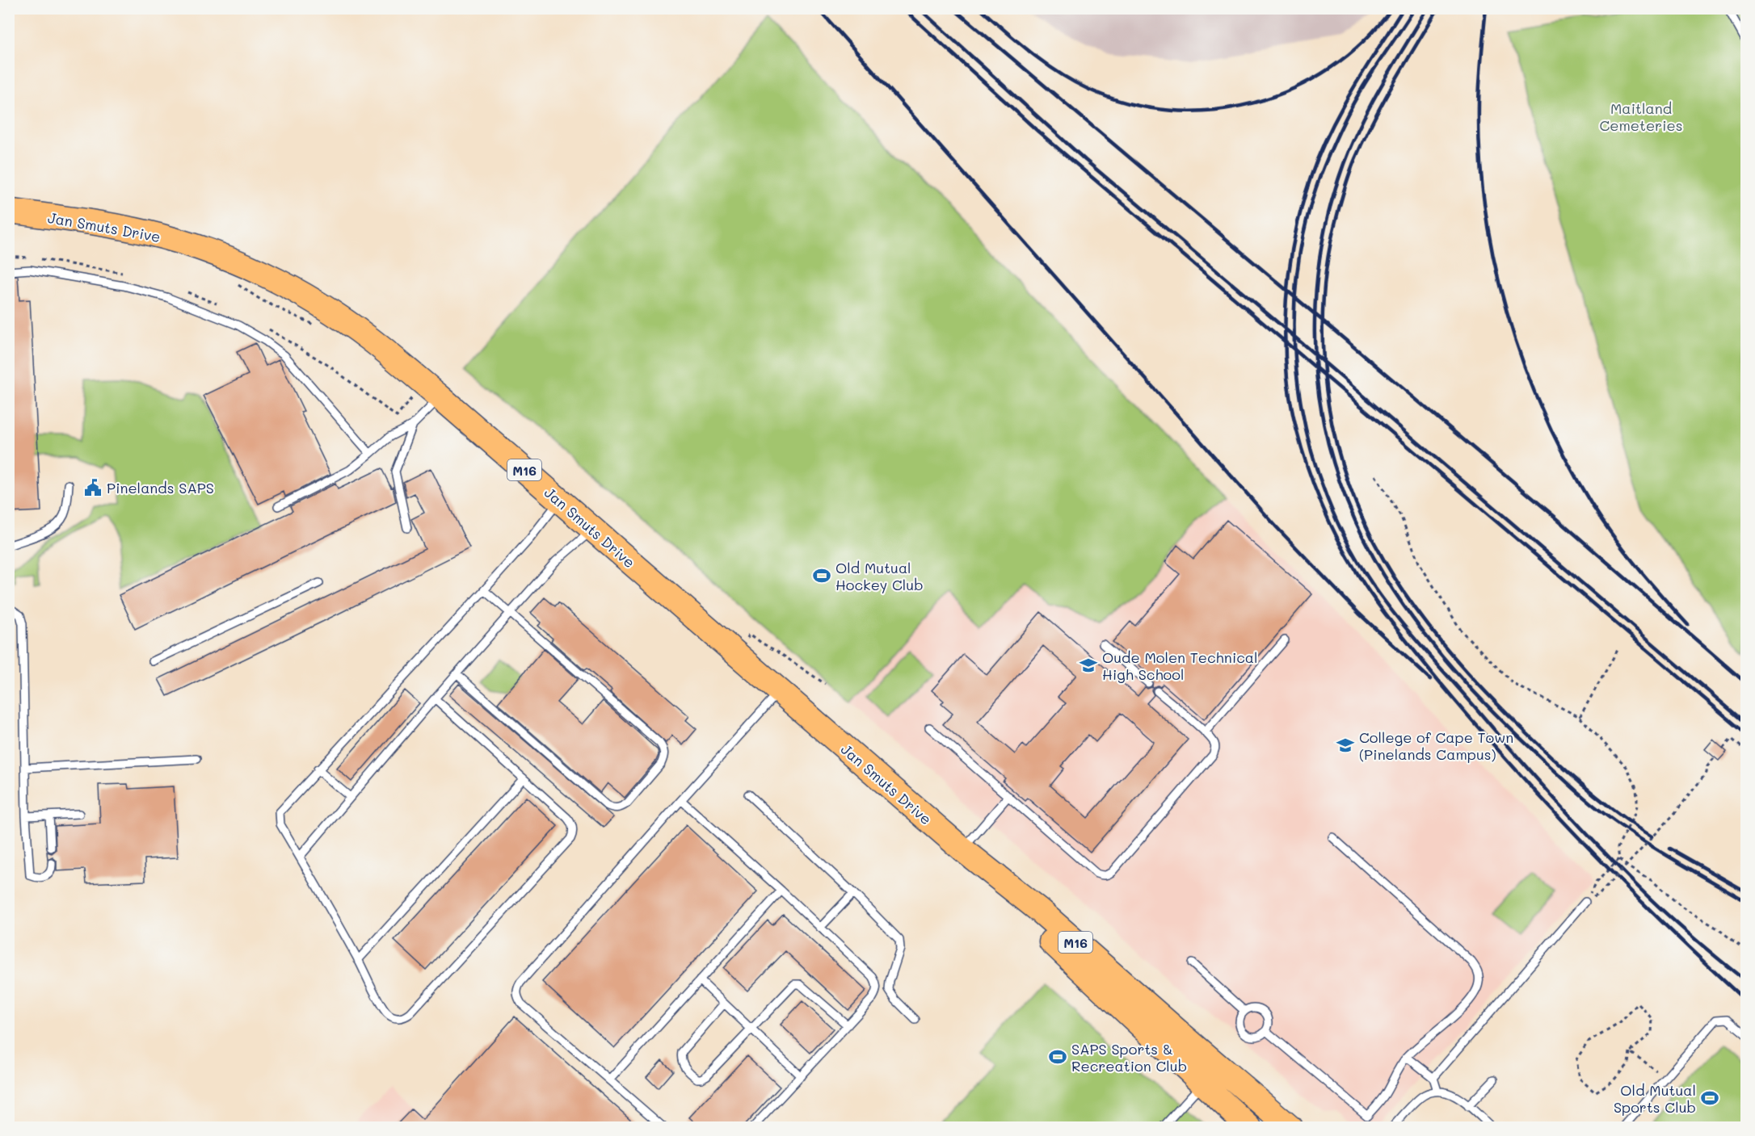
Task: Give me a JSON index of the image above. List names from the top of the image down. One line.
{"streets":{"main road":["Jan Smuts Drive","M16"]},"parks":["Maitland Cemeteries"],"places":{"public building":["Pinelands SAPS"],"sports":["Old Mutual Hockey Club","SAPS Sports & Recreation Club","Old Mutual Sports Club"],"school or university":["Oude Molen Technical High School","College of Cape Town (Pinelands Campus)"]}}
